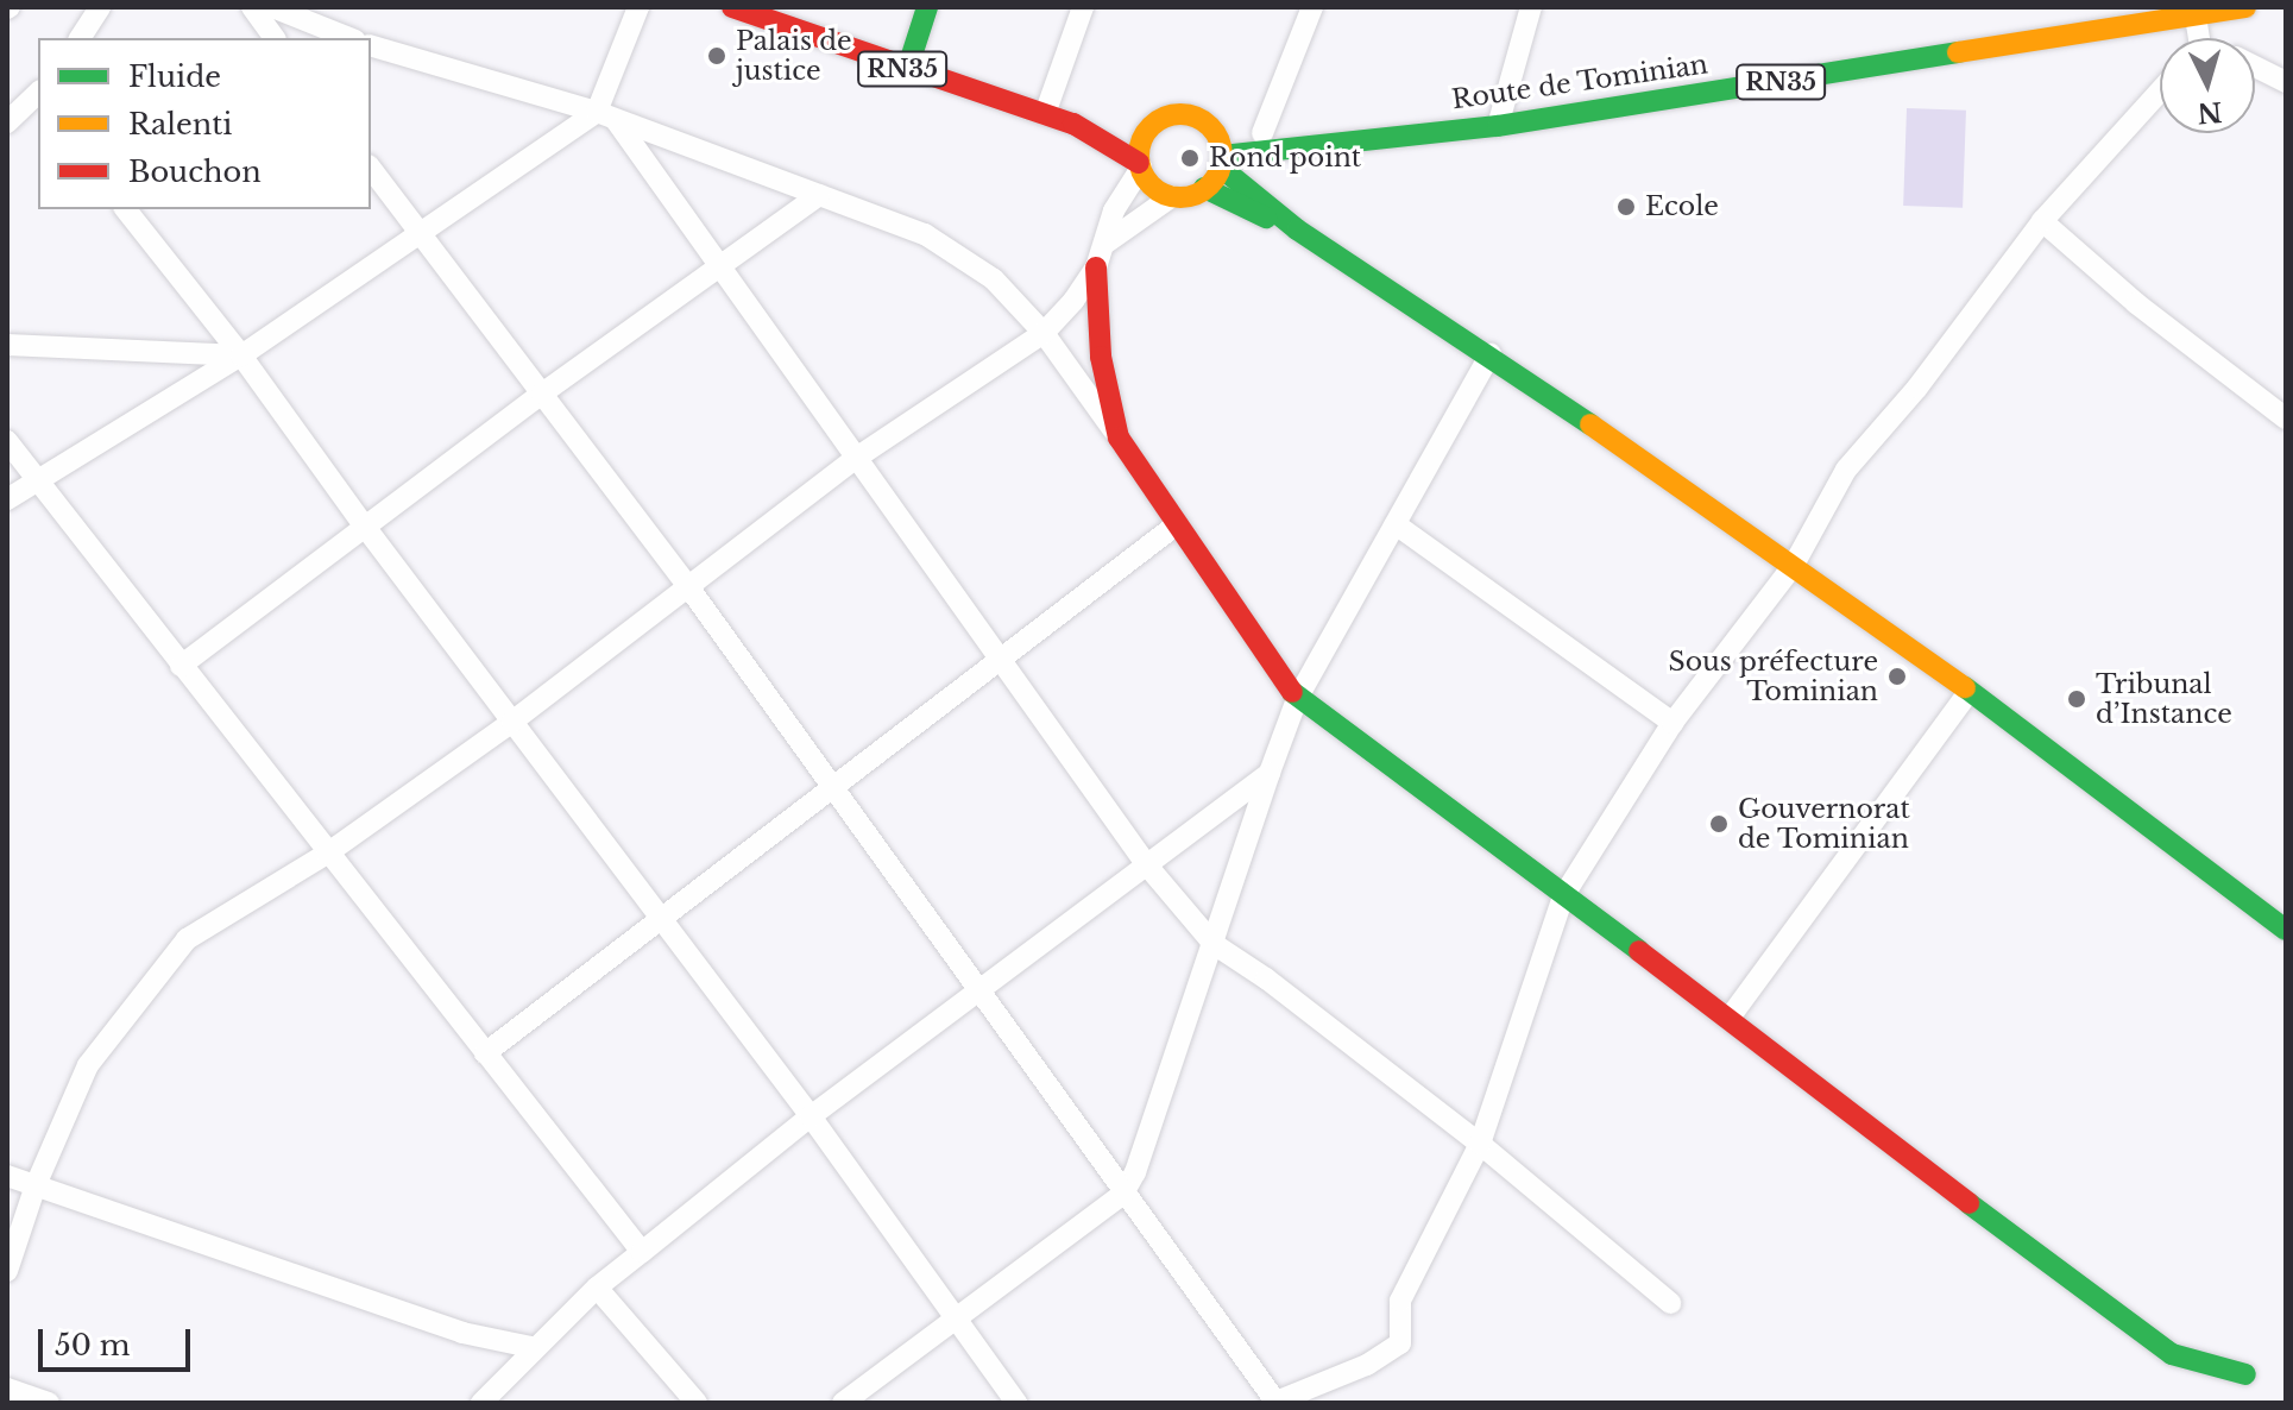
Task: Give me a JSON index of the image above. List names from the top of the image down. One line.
{"streets":{"street":["RN35","Route de Tominian"]},"crossings":[["RN35","Route de Tominian"]],"places":["Palais de justice","Rond point","Ecole","Sous préfecture Tominian","Tribunal d’Instance","Gouvernorat de Tominian"],"legend":["Fluide","Ralenti","Bouchon"],"scale_bar":"50 m","north":"bottom"}
